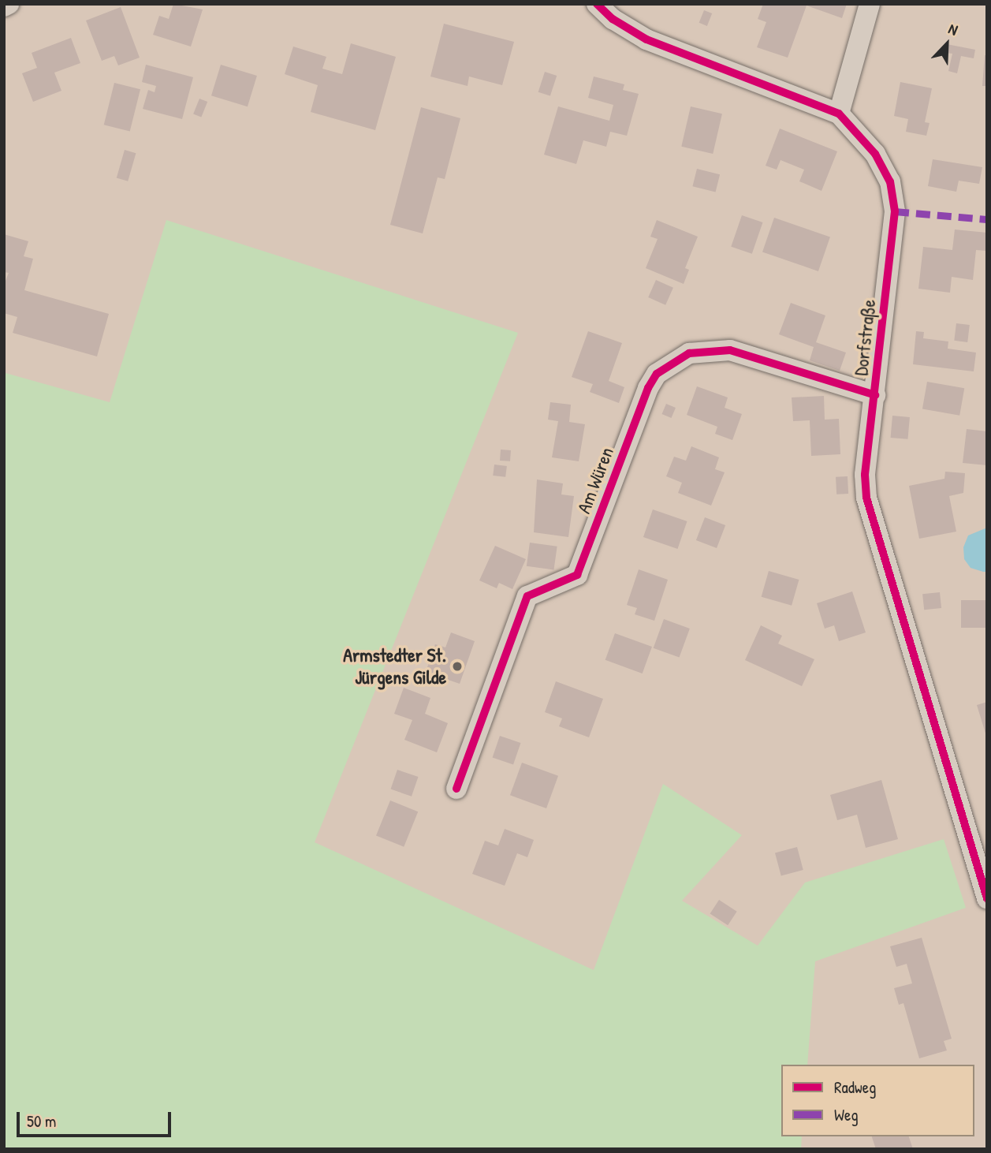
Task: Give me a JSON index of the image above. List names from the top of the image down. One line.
{"streets":{"street":["Dorfstraße","Am Würen"]},"crossings":[["Dorfstraße","Am Würen"]],"places":["Armstedter St. Jürgens Gilde"],"legend":["Radweg","Weg"],"scale_bar":"50 m","north":"top right"}
